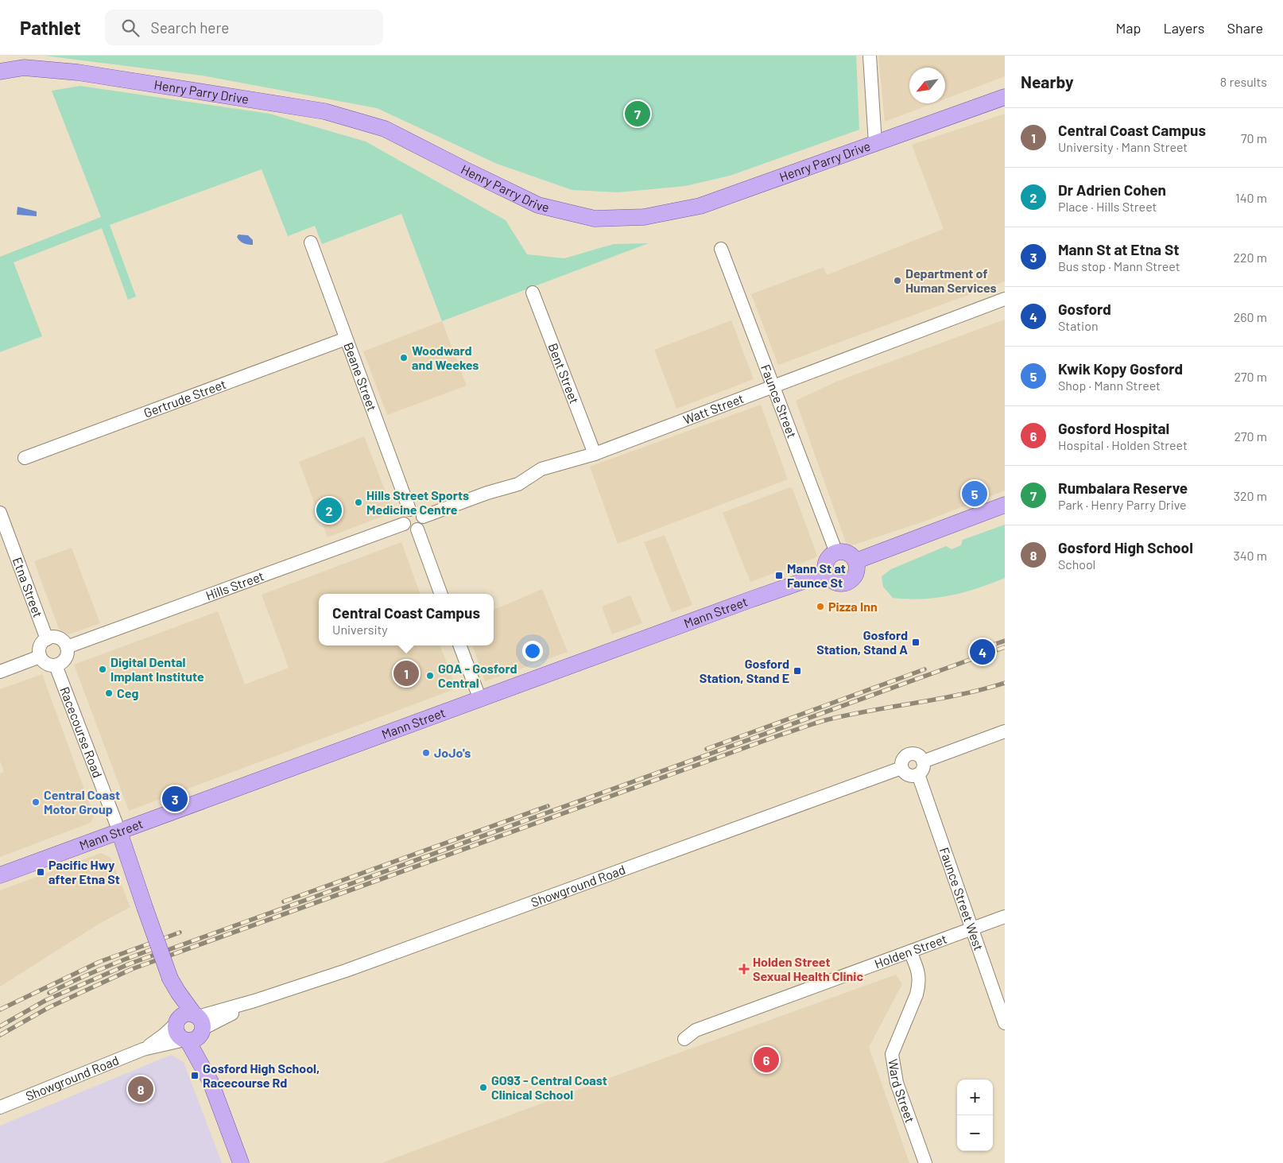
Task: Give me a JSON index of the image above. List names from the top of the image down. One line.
{"streets":{"main road":["Henry Parry Drive","Mann Street","Racecourse Road"],"street":["Bent Street","Beane Street","Gertrude Street","Faunce Street","Watt Street","Hills Street","Etna Street","Showground Road","Faunce Street West","Holden Street","Ward Street"]},"crossings":[["Bent Street","Watt Street"],["Beane Street","Gertrude Street"],["Beane Street","Watt Street"],["Beane Street","Hills Street"],["Faunce Street","Watt Street"],["Faunce Street","Mann Street"],["Watt Street","Hills Street"],["Hills Street","Etna Street"],["Hills Street","Racecourse Road"],["Etna Street","Racecourse Road"],["Mann Street","Racecourse Road"],["Racecourse Road","Showground Road"],["Showground Road","Faunce Street West"],["Faunce Street West","Holden Street"],["Holden Street","Ward Street"]],"places":{"other":["Department of Human Services","Woodward and Weekes","Hills Street Sports Medicine Centre","Pizza Inn","Digital Dental Implant Institute","GOA - Gosford Central","Ceg","JoJo's","Central Coast Motor Group","GO93 - Central Coast Clinical School"],"transit":["Mann St at Faunce St","Gosford Station, Stand A","Gosford Station, Stand E","Pacific Hwy after Etna St","Gosford High School, Racecourse Rd"],"health":["Holden Street Sexual Health Clinic"]},"north":"bottom left","page":{"header":"Pathlet","search":"Search here","nav":["Map","Layers","Share"],"heading":["Nearby","8 results"],"pins":["7","5","2","4","1","3","6","8"],"list":[{"mark":"1","name":"Central Coast Campus","note":"University · Mann Street","value":"70 m"},{"mark":"2","name":"Dr Adrien Cohen","note":"Place · Hills Street","value":"140 m"},{"mark":"3","name":"Mann St at Etna St","note":"Bus stop · Mann Street","value":"220 m"},{"mark":"4","name":"Gosford","note":"Station","value":"260 m"},{"mark":"5","name":"Kwik Kopy Gosford","note":"Shop · Mann Street","value":"270 m"},{"mark":"6","name":"Gosford Hospital","note":"Hospital · Holden Street","value":"270 m"},{"mark":"7","name":"Rumbalara Reserve","note":"Park · Henry Parry Drive","value":"320 m"},{"mark":"8","name":"Gosford High School","note":"School","value":"340 m"}],"popup":["Central Coast Campus","University"],"map_buttons":["+","−"]}}
